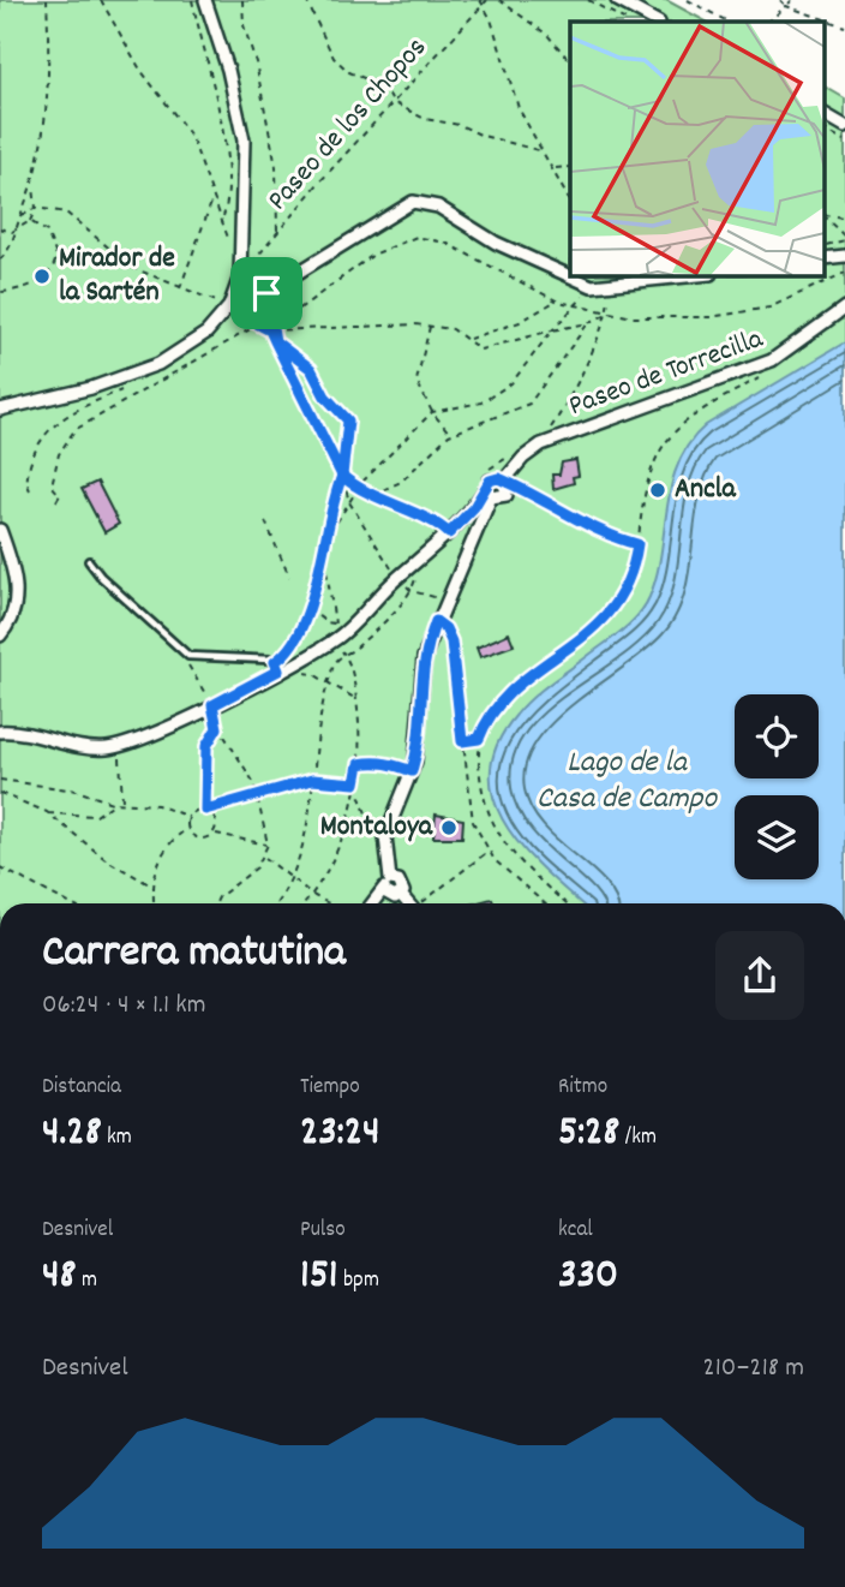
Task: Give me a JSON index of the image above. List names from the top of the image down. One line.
{"streets":{"street":["Paseo de Torrecilla"],"path":["Paseo de los Chopos"]},"water":["Lago de la Casa de Campo"],"places":["Mirador de la Sartén","Ancla","Montaloya"],"page":{"heading":["Carrera matutina","06:24 · 4 × 1.1 km"],"stats":[["Distancia","4.28 km"],["Tiempo","23:24"],["Ritmo","5:28 /km"],["Desnivel","48 m"],["Pulso","151 bpm"],["kcal","330"]],"chart":["Desnivel","210–218 m"]}}
